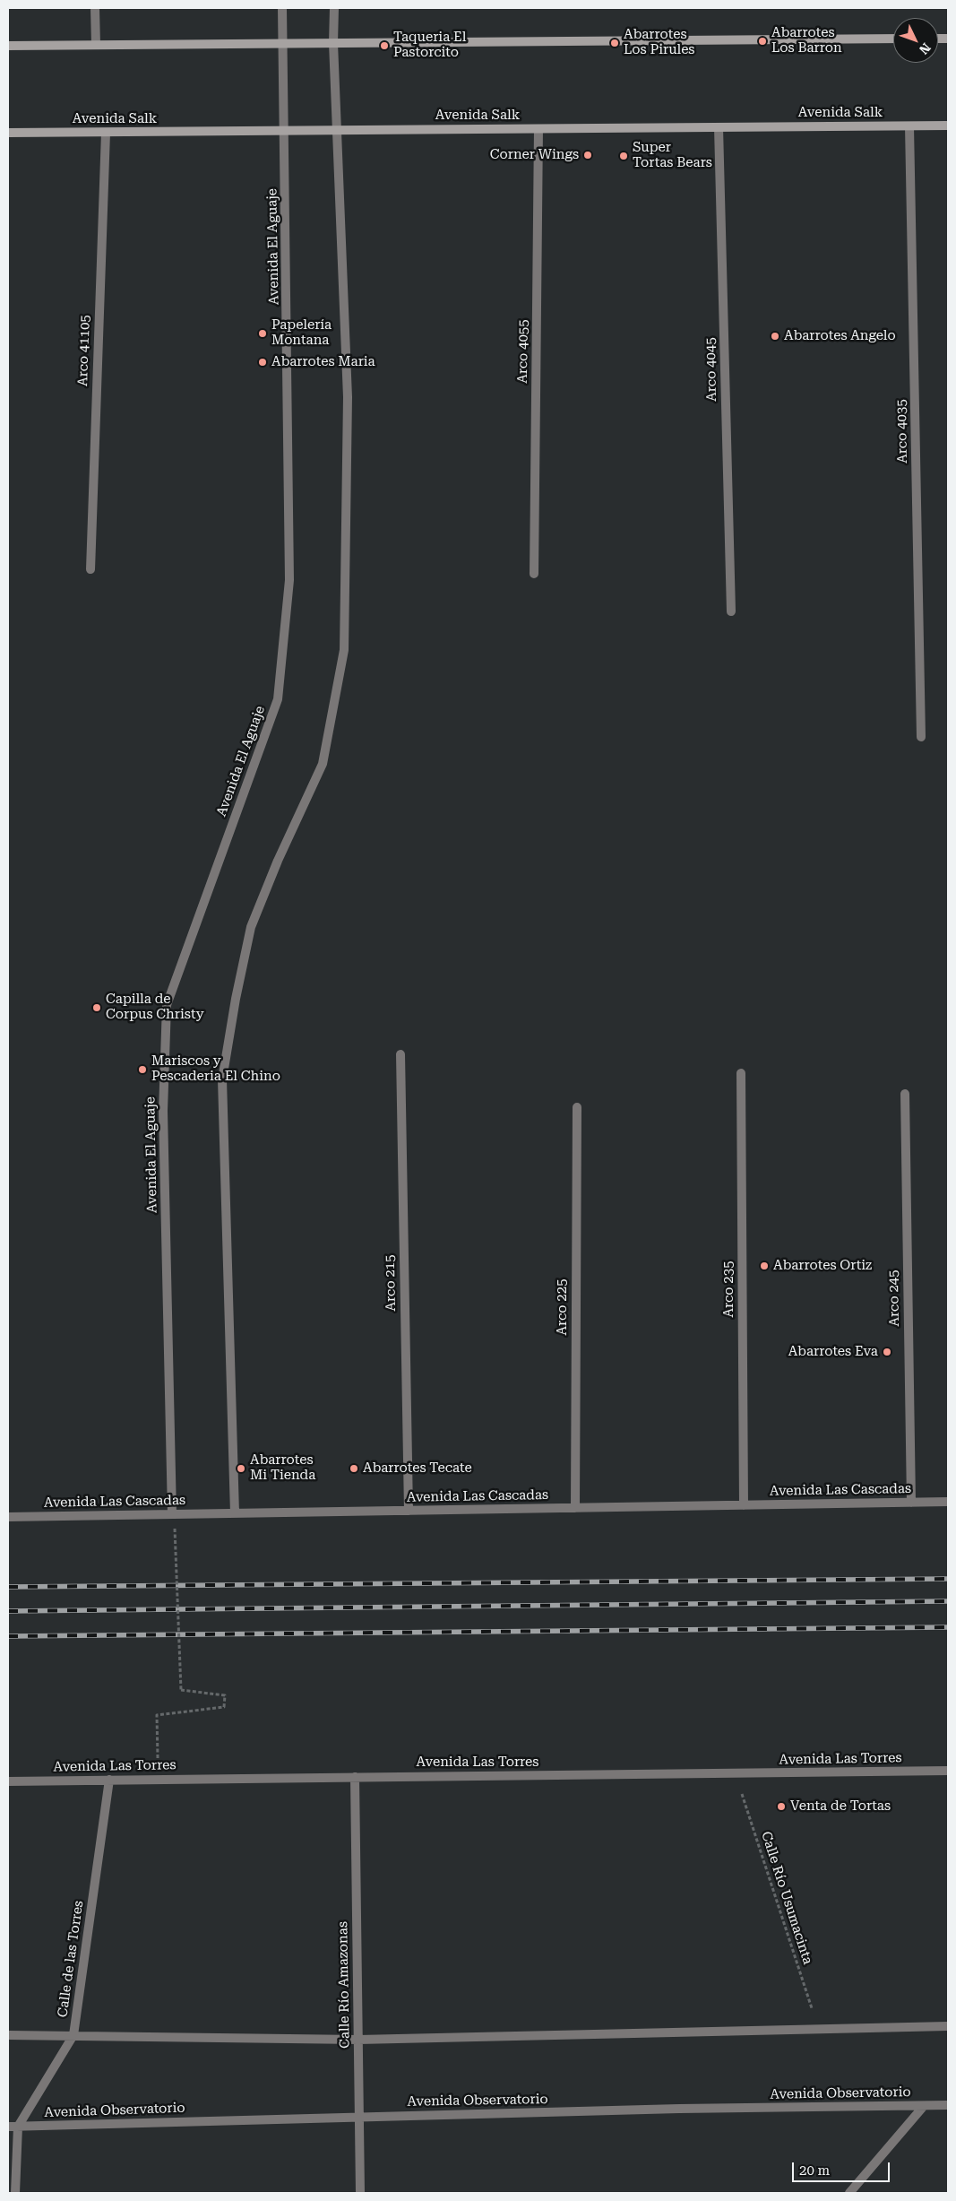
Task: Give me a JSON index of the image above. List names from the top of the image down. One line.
{"streets":{"main road":["Avenida Salk"],"street":["Avenida El Aguaje","Arco 41105","Arco 4055","Arco 4045","Arco 4035","Arco 215","Arco 235","Arco 245","Arco 225","Avenida Las Cascadas","Avenida Las Torres","Calle de las Torres","Calle Río Amazonas","Avenida Observatorio"],"path":["Calle Río Usumacinta"]},"crossings":[["Avenida Salk","Avenida El Aguaje"],["Avenida Salk","Arco 41105"],["Avenida Salk","Arco 4055"],["Avenida Salk","Arco 4045"],["Avenida Salk","Arco 4035"],["Avenida El Aguaje","Avenida Las Cascadas"],["Arco 215","Avenida Las Cascadas"],["Arco 235","Avenida Las Cascadas"],["Arco 245","Avenida Las Cascadas"],["Arco 225","Avenida Las Cascadas"],["Avenida Las Torres","Calle Río Usumacinta"],["Avenida Las Torres","Calle de las Torres"],["Avenida Las Torres","Calle Río Amazonas"],["Calle de las Torres","Avenida Observatorio"],["Calle Río Amazonas","Avenida Observatorio"]],"places":["Abarrotes Los Barron","Abarrotes Los Pirules","Taqueria El Pastorcito","Corner Wings","Super Tortas Bears","Papelería Montana","Abarrotes Angelo","Abarrotes Maria","Capilla de Corpus Christy","Mariscos y Pescaderia El Chino","Abarrotes Ortiz","Abarrotes Eva","Abarrotes Mi Tienda","Abarrotes Tecate","Venta de Tortas"],"scale_bar":"20 m","north":"bottom right"}
